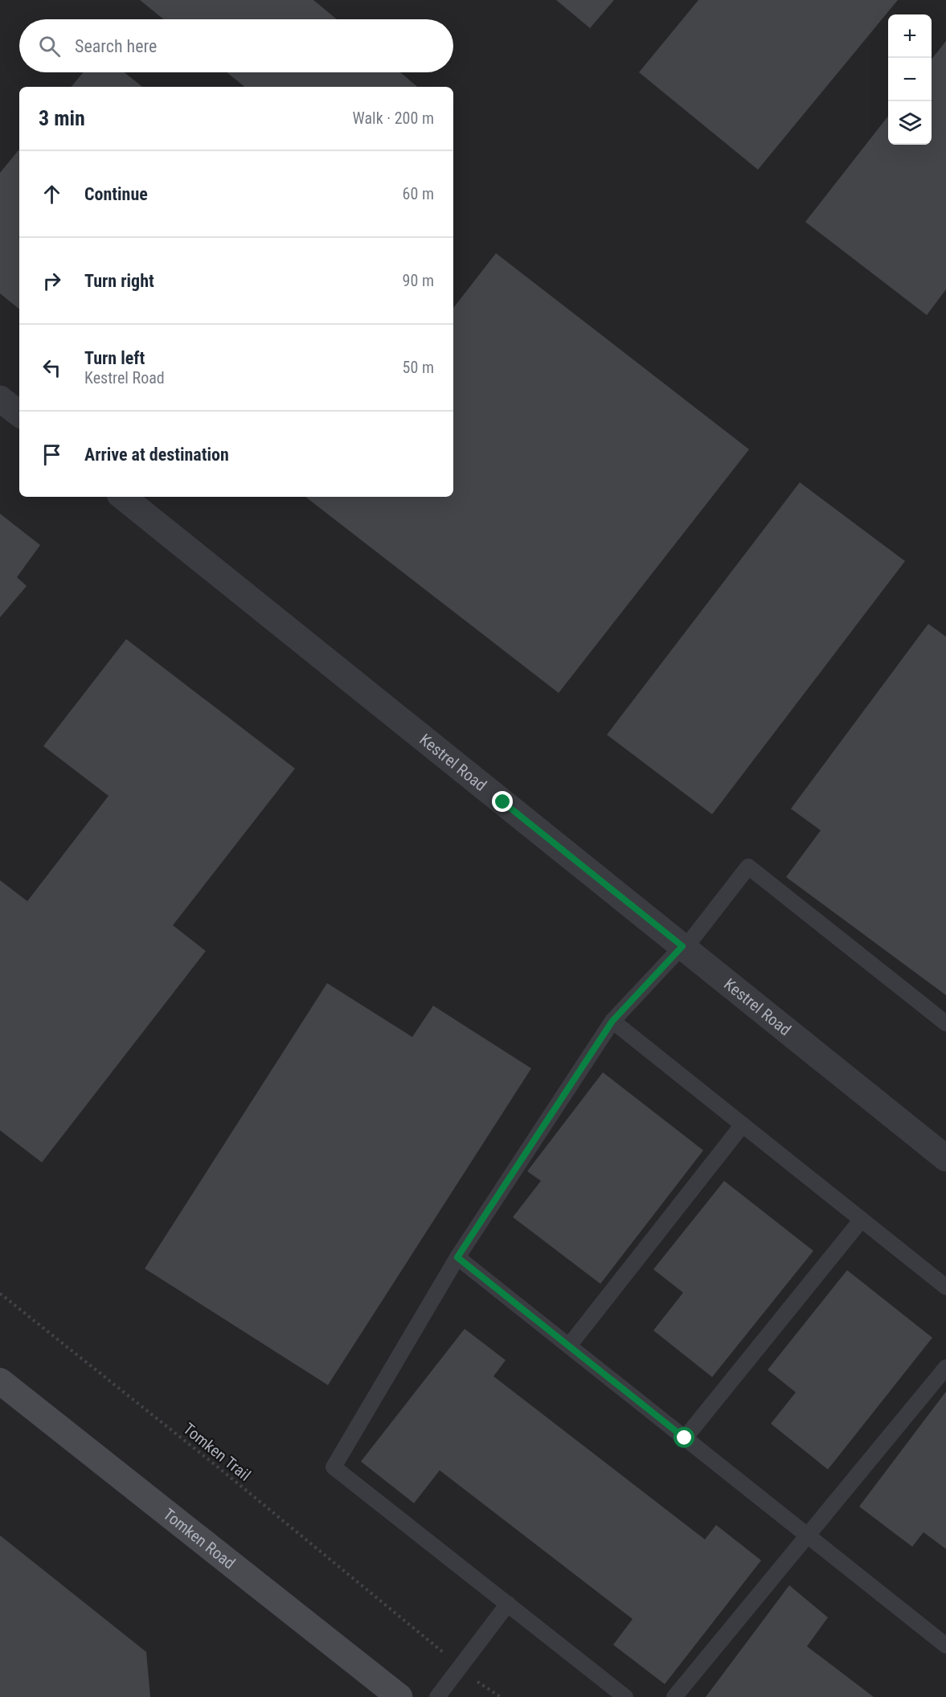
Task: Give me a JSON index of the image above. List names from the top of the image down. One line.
{"streets":{"main road":["Tomken Road"],"street":["Kestrel Road"],"path":["Tomken Trail"]},"page":{"map_buttons":["+","−"],"search":"Search here","heading":["3 min","Walk · 200 m"],"list":[["Continue","60 m"],["Turn right","90 m"],["Turn left","Kestrel Road","50 m"],"Arrive at destination"]}}
